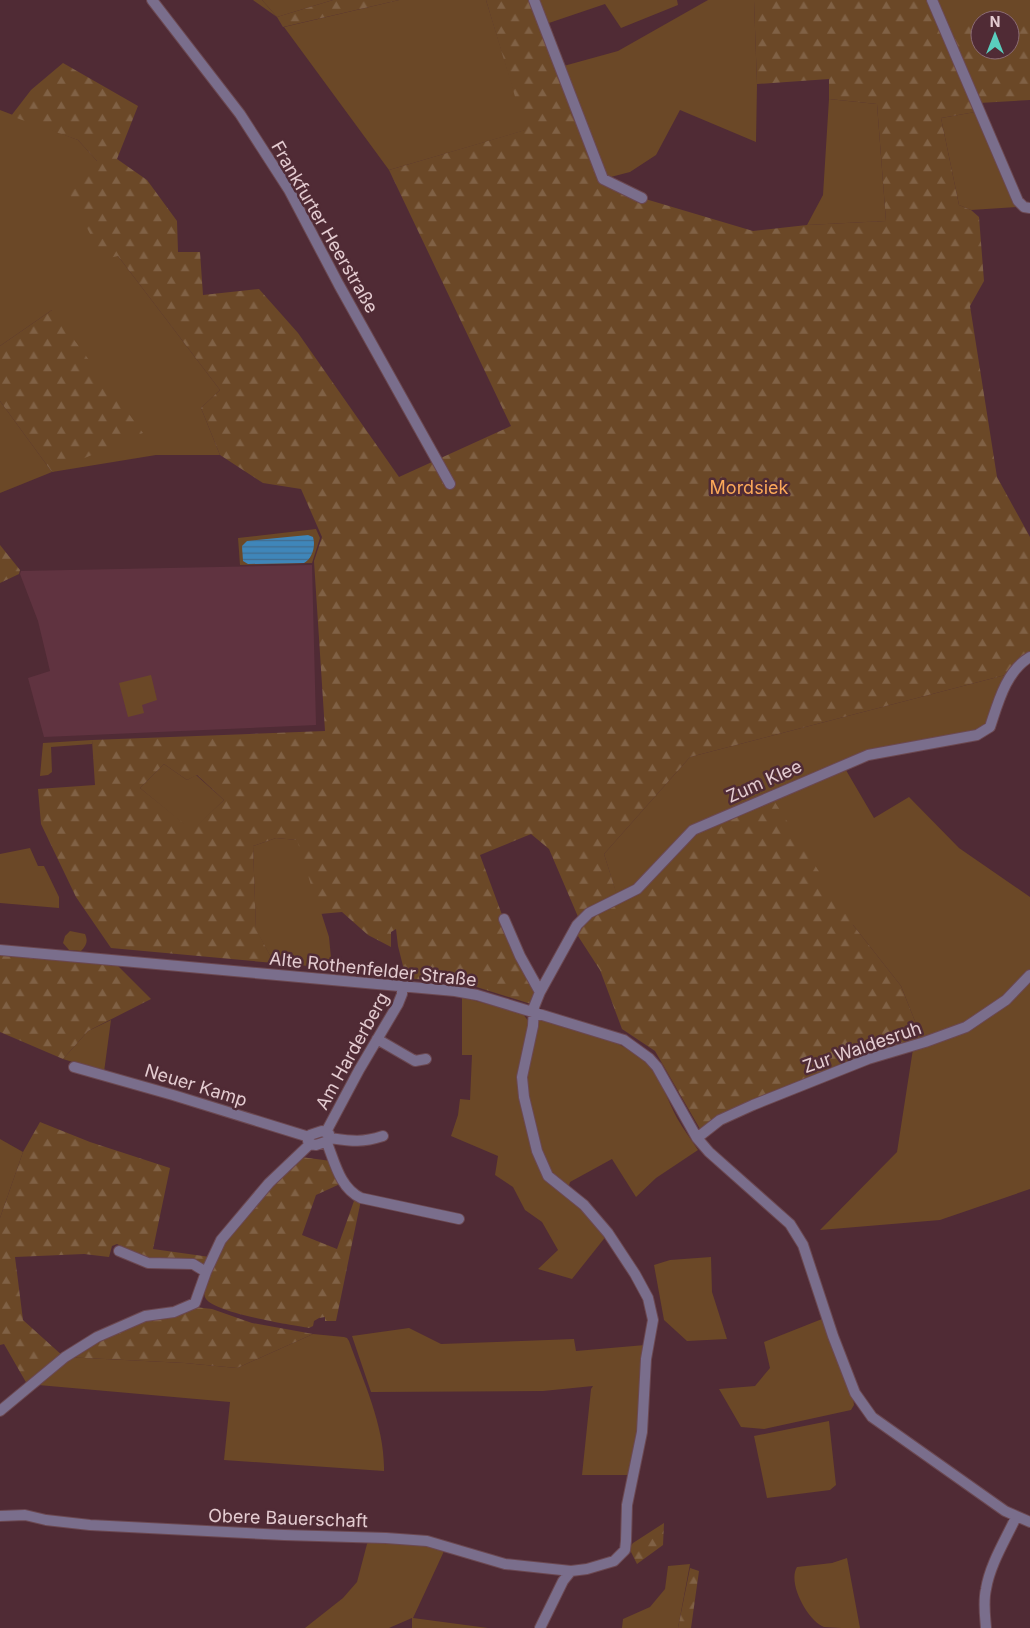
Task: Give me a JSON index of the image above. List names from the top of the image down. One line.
{"streets":{"street":["Frankfurter Heerstraße","Zum Klee","Alte Rothenfelder Straße","Zur Waldesruh","Am Harderberg","Neuer Kamp","Obere Bauerschaft"]},"crossings":[["Zum Klee","Alte Rothenfelder Straße"],["Zum Klee","Obere Bauerschaft"],["Alte Rothenfelder Straße","Zur Waldesruh"],["Alte Rothenfelder Straße","Am Harderberg"],["Alte Rothenfelder Straße","Obere Bauerschaft"]],"parks":["Mordsiek"],"north":"top"}
